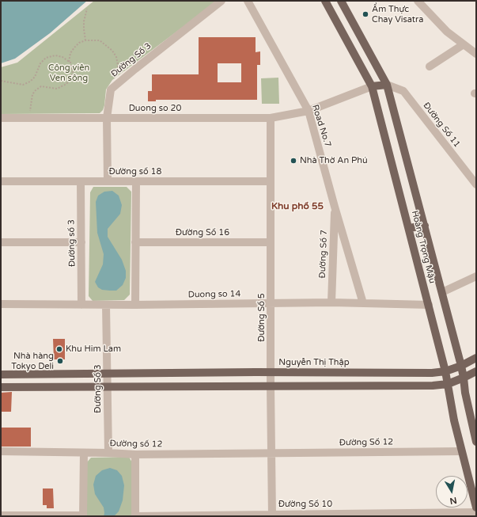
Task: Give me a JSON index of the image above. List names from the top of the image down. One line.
{"streets":{"main road":["Hoàng Trọng Mậu","Nguyễn Thị Thập"],"street":["Đường Số 3","Duong so 20","Đường Số 11","Road No.7","Đường số 18","Đường Số 16","Đường số 3","Đường Số 7","Duong so 14","Đường Số 5","Đường Số 12","Đường số 12","Đường Số 10"]},"crossings":[["Đường Số 3","Duong so 20"],["Đường Số 3","Đường số 18"],["Đường Số 3","Duong so 14"],["Đường Số 3","Nguyễn Thị Thập"],["Đường Số 3","Đường số 12"],["Duong so 20","Road No.7"],["Duong so 20","Hoàng Trọng Mậu"],["Duong so 20","Đường Số 5"],["Đường Số 11","Hoàng Trọng Mậu"],["Road No.7","Đường Số 7"],["Road No.7","Duong so 14"],["Đường số 18","Đường số 3"],["Đường số 18","Đường Số 5"],["Đường Số 16","Đường Số 5"],["Đường số 3","Duong so 14"],["Hoàng Trọng Mậu","Duong so 14"],["Hoàng Trọng Mậu","Nguyễn Thị Thập"],["Hoàng Trọng Mậu","Đường Số 12"],["Đường Số 7","Duong so 14"],["Duong so 14","Đường Số 5"],["Đường Số 5","Nguyễn Thị Thập"],["Đường Số 5","Đường Số 12"],["Đường Số 5","Đường số 12"],["Đường Số 5","Đường Số 10"],["Đường Số 12","Đường số 12"]],"districts":["Khu phố 55"],"parks":["Công viên Ven sông"],"places":["Ẩm Thực Chay Visatra","Nhà Thờ An Phú","Khu Him Lam","Nhà hàng Tokyo Deli"],"north":"bottom"}
